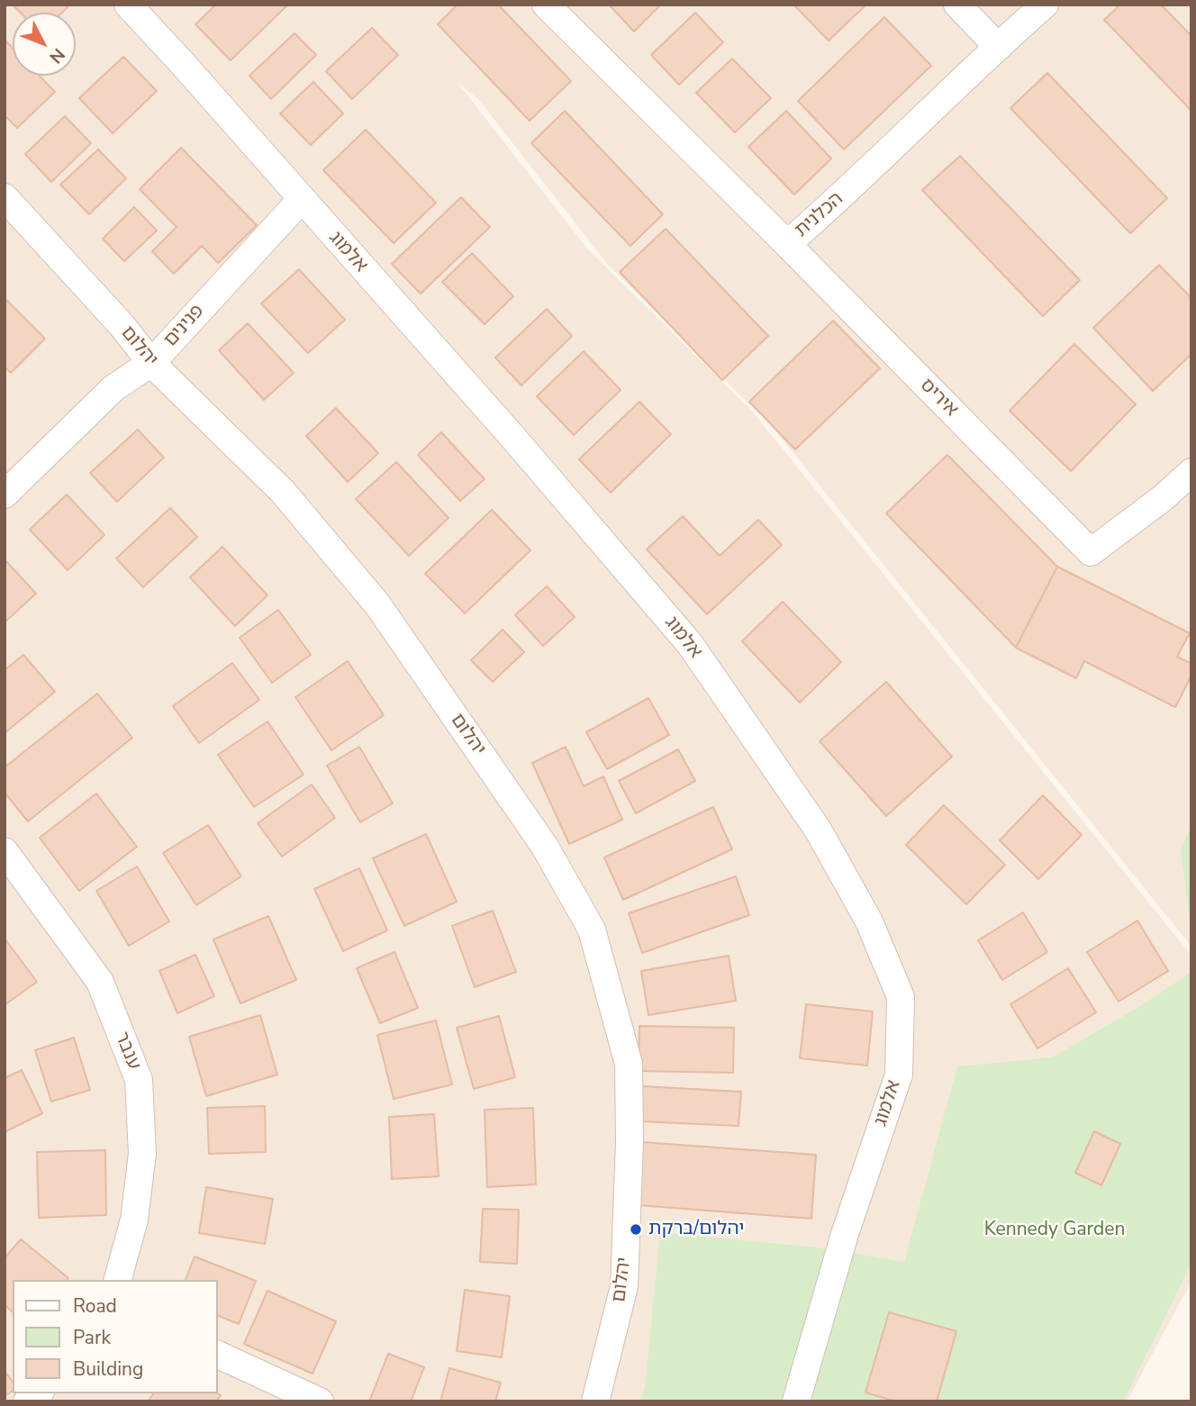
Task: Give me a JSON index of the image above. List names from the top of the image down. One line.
{"streets":{"street":["הכלנית","אלמוג","פנינים","יהלום","איריס","ענבר"]},"crossings":[["הכלנית","איריס"],["אלמוג","פנינים"],["פנינים","יהלום"]],"parks":["Kennedy Garden"],"places":["יהלום/ברקת"],"legend":["Road","Park","Building"],"north":"bottom right"}
